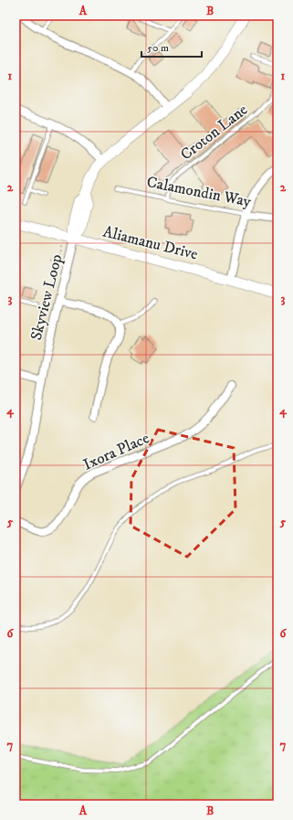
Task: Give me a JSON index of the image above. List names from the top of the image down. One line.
{"streets":{"street":["Calamondin Way","Aliamanu Drive","Skyview Loop","Ixora Place"],"lane":["Croton Lane"]},"crossings":[["Croton Lane","Calamondin Way"],["Aliamanu Drive","Skyview Loop"]],"scale_bar":"50 m","grid":{"columns":["A","B"],"rows":["1","2","3","4","5","6","7"]}}
